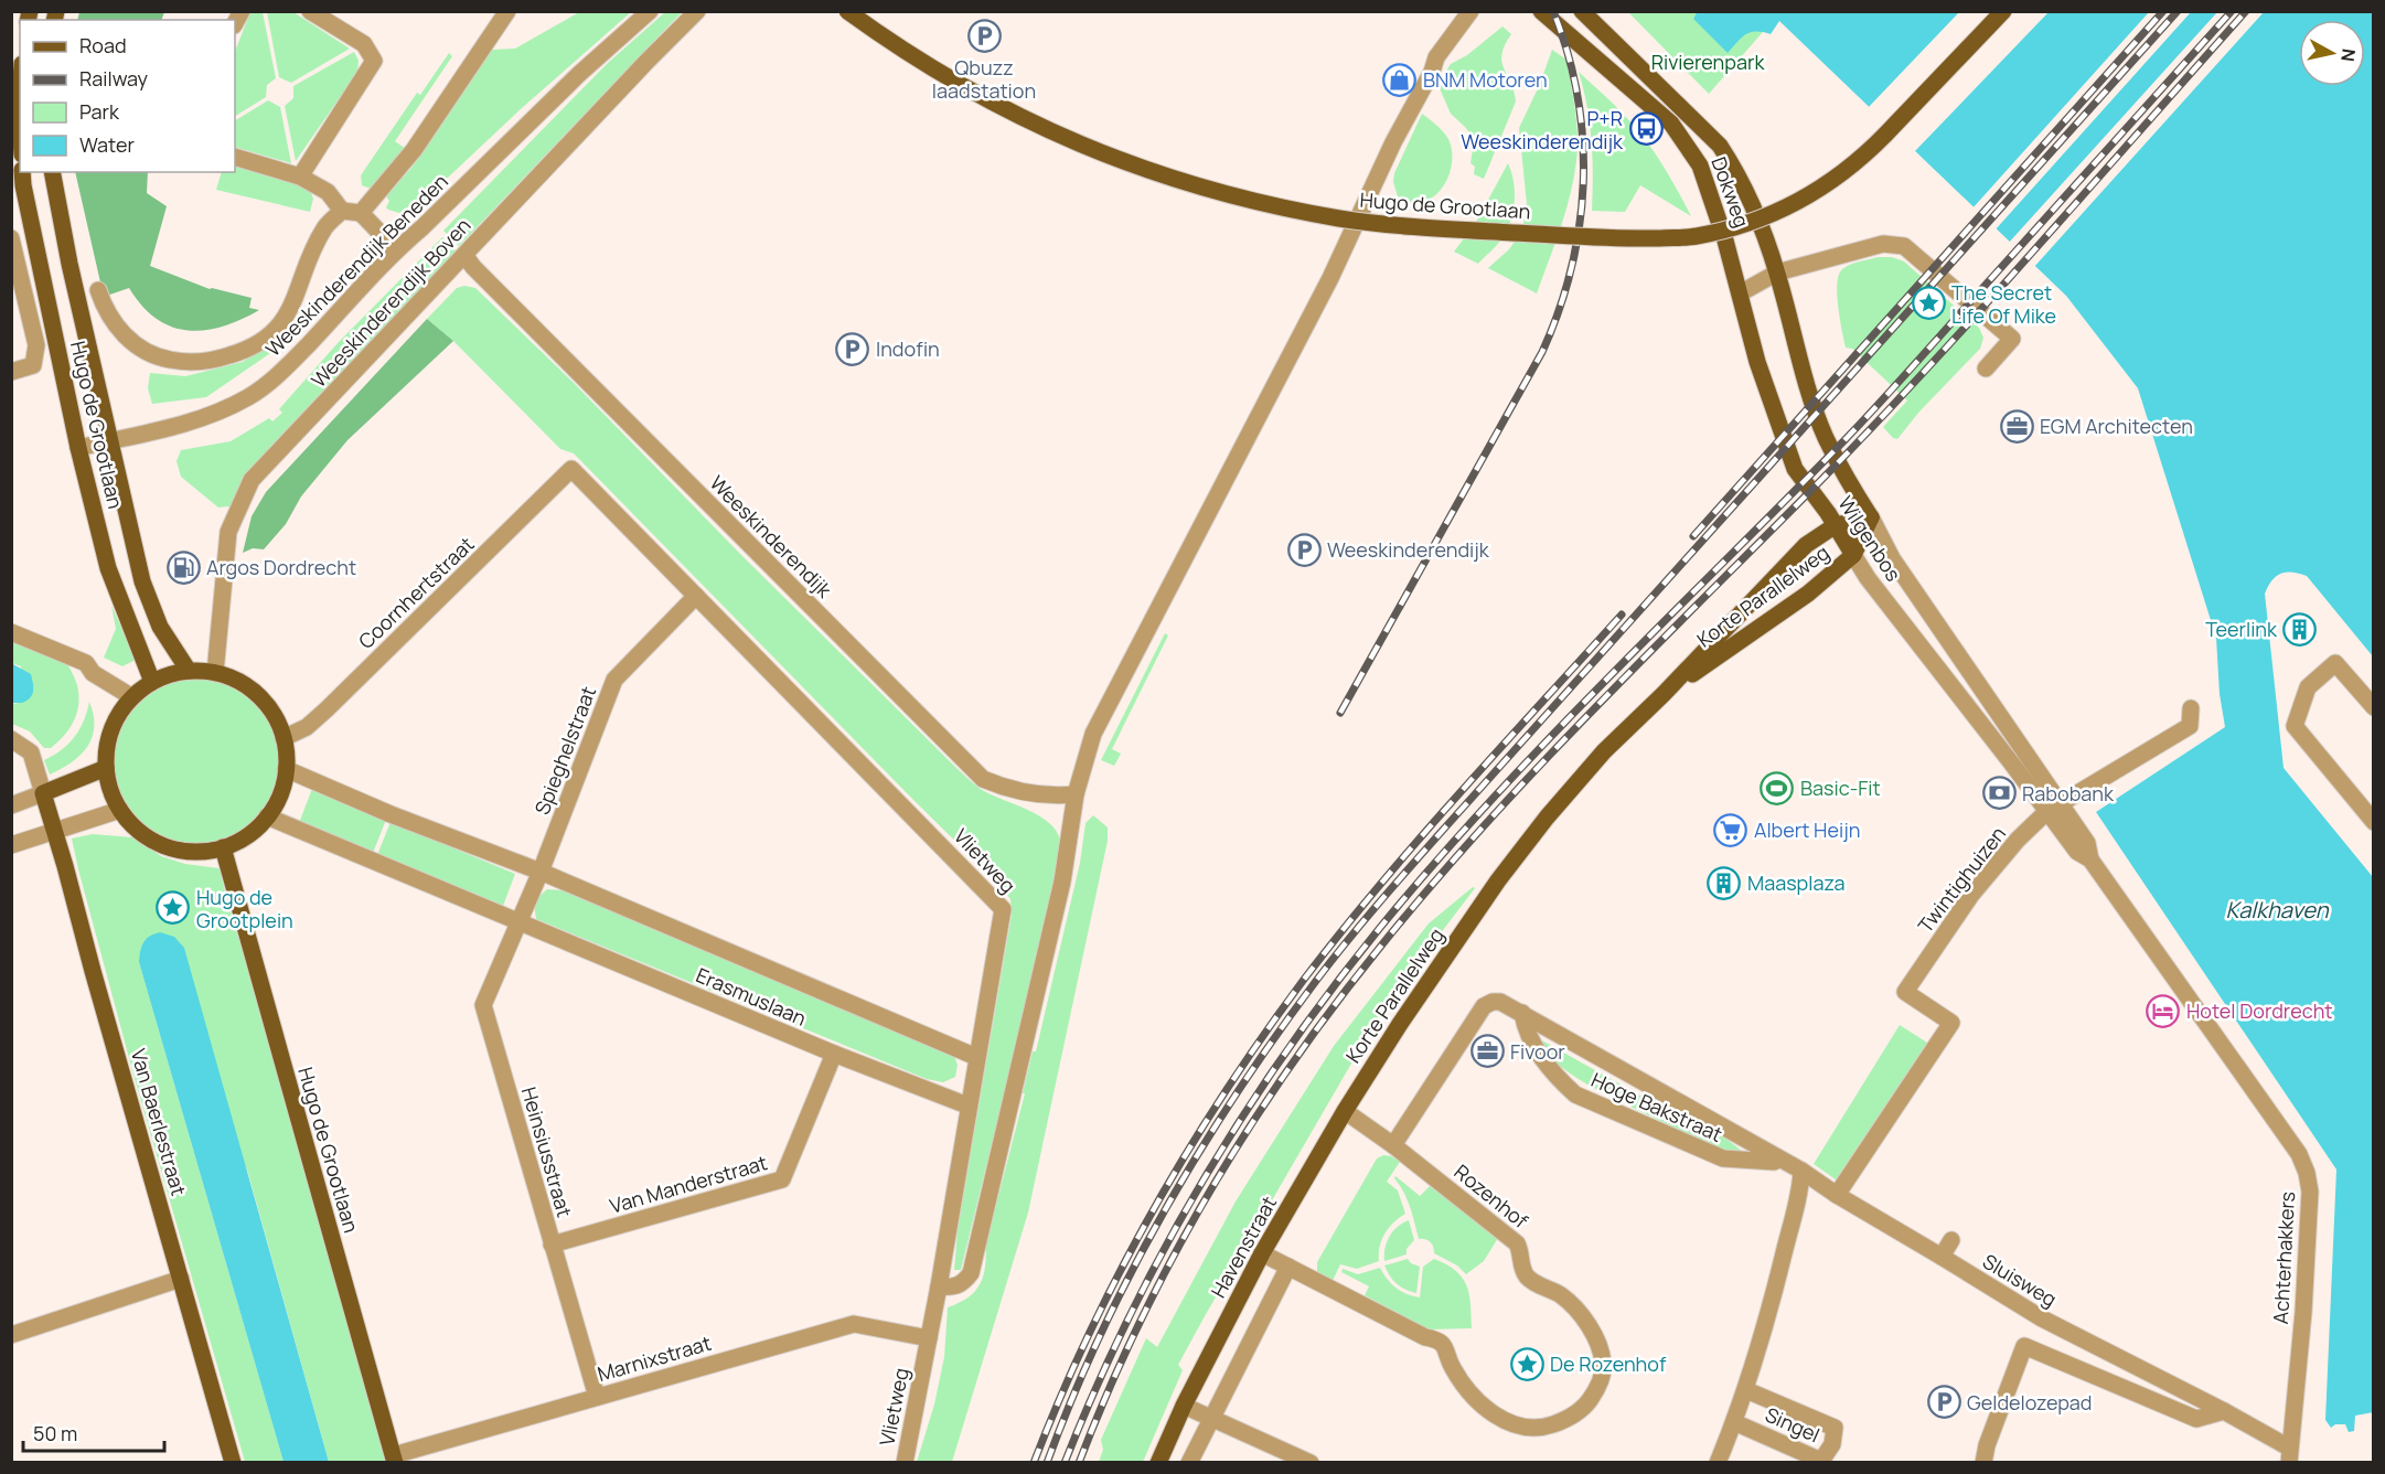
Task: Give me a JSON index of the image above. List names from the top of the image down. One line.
{"streets":{"main road":["Dokweg","Hugo de Grootlaan","Wilgenbos","Korte Parallelweg","Van Baerlestraat","Havenstraat"],"street":["Weeskinderendijk Beneden","Weeskinderendijk Boven","Weeskinderendijk","Coornhertstraat","Spieghelstraat","Vlietweg","Twintighuizen","Erasmuslaan","Hoge Bakstraat","Heinsiusstraat","Van Manderstraat","Rozenhof","Achterhakkers","Sluisweg","Marnixstraat","Singel"]},"crossings":[["Dokweg","Wilgenbos"],["Hugo de Grootlaan","Weeskinderendijk Beneden"],["Hugo de Grootlaan","Weeskinderendijk Boven"],["Hugo de Grootlaan","Coornhertstraat"],["Hugo de Grootlaan","Erasmuslaan"],["Hugo de Grootlaan","Marnixstraat"],["Weeskinderendijk Boven","Weeskinderendijk"],["Weeskinderendijk Boven","Coornhertstraat"],["Weeskinderendijk Boven","Erasmuslaan"],["Wilgenbos","Korte Parallelweg"],["Wilgenbos","Twintighuizen"],["Wilgenbos","Achterhakkers"],["Coornhertstraat","Vlietweg"],["Coornhertstraat","Erasmuslaan"],["Korte Parallelweg","Rozenhof"],["Korte Parallelweg","Havenstraat"],["Spieghelstraat","Vlietweg"],["Spieghelstraat","Erasmuslaan"],["Vlietweg","Erasmuslaan"],["Vlietweg","Marnixstraat"],["Twintighuizen","Achterhakkers"],["Twintighuizen","Sluisweg"],["Erasmuslaan","Heinsiusstraat"],["Erasmuslaan","Van Manderstraat"],["Hoge Bakstraat","Rozenhof"],["Hoge Bakstraat","Sluisweg"],["Hoge Bakstraat","Singel"],["Heinsiusstraat","Van Manderstraat"],["Heinsiusstraat","Marnixstraat"],["Rozenhof","Havenstraat"],["Achterhakkers","Sluisweg"],["Sluisweg","Singel"]],"water":["Kalkhaven"],"parks":["Rivierenpark"],"places":{"parking":["Qbuzz laadstation","Indofin","Weeskinderendijk","Geldelozepad"],"shop":["BNM Motoren"],"bus stop":["P+R Weeskinderendijk"],"place":["The Secret Life Of Mike","Hugo de Grootplein","De Rozenhof"],"office":["EGM Architecten","Fivoor"],"fuel station":["Argos Dordrecht"],"building":["Teerlink","Maasplaza"],"sports":["Basic-Fit"],"bank":["Rabobank"],"supermarket":["Albert Heijn"],"hotel":["Hotel Dordrecht"]},"legend":["Road","Railway","Park","Water"],"scale_bar":"50 m","north":"right"}
